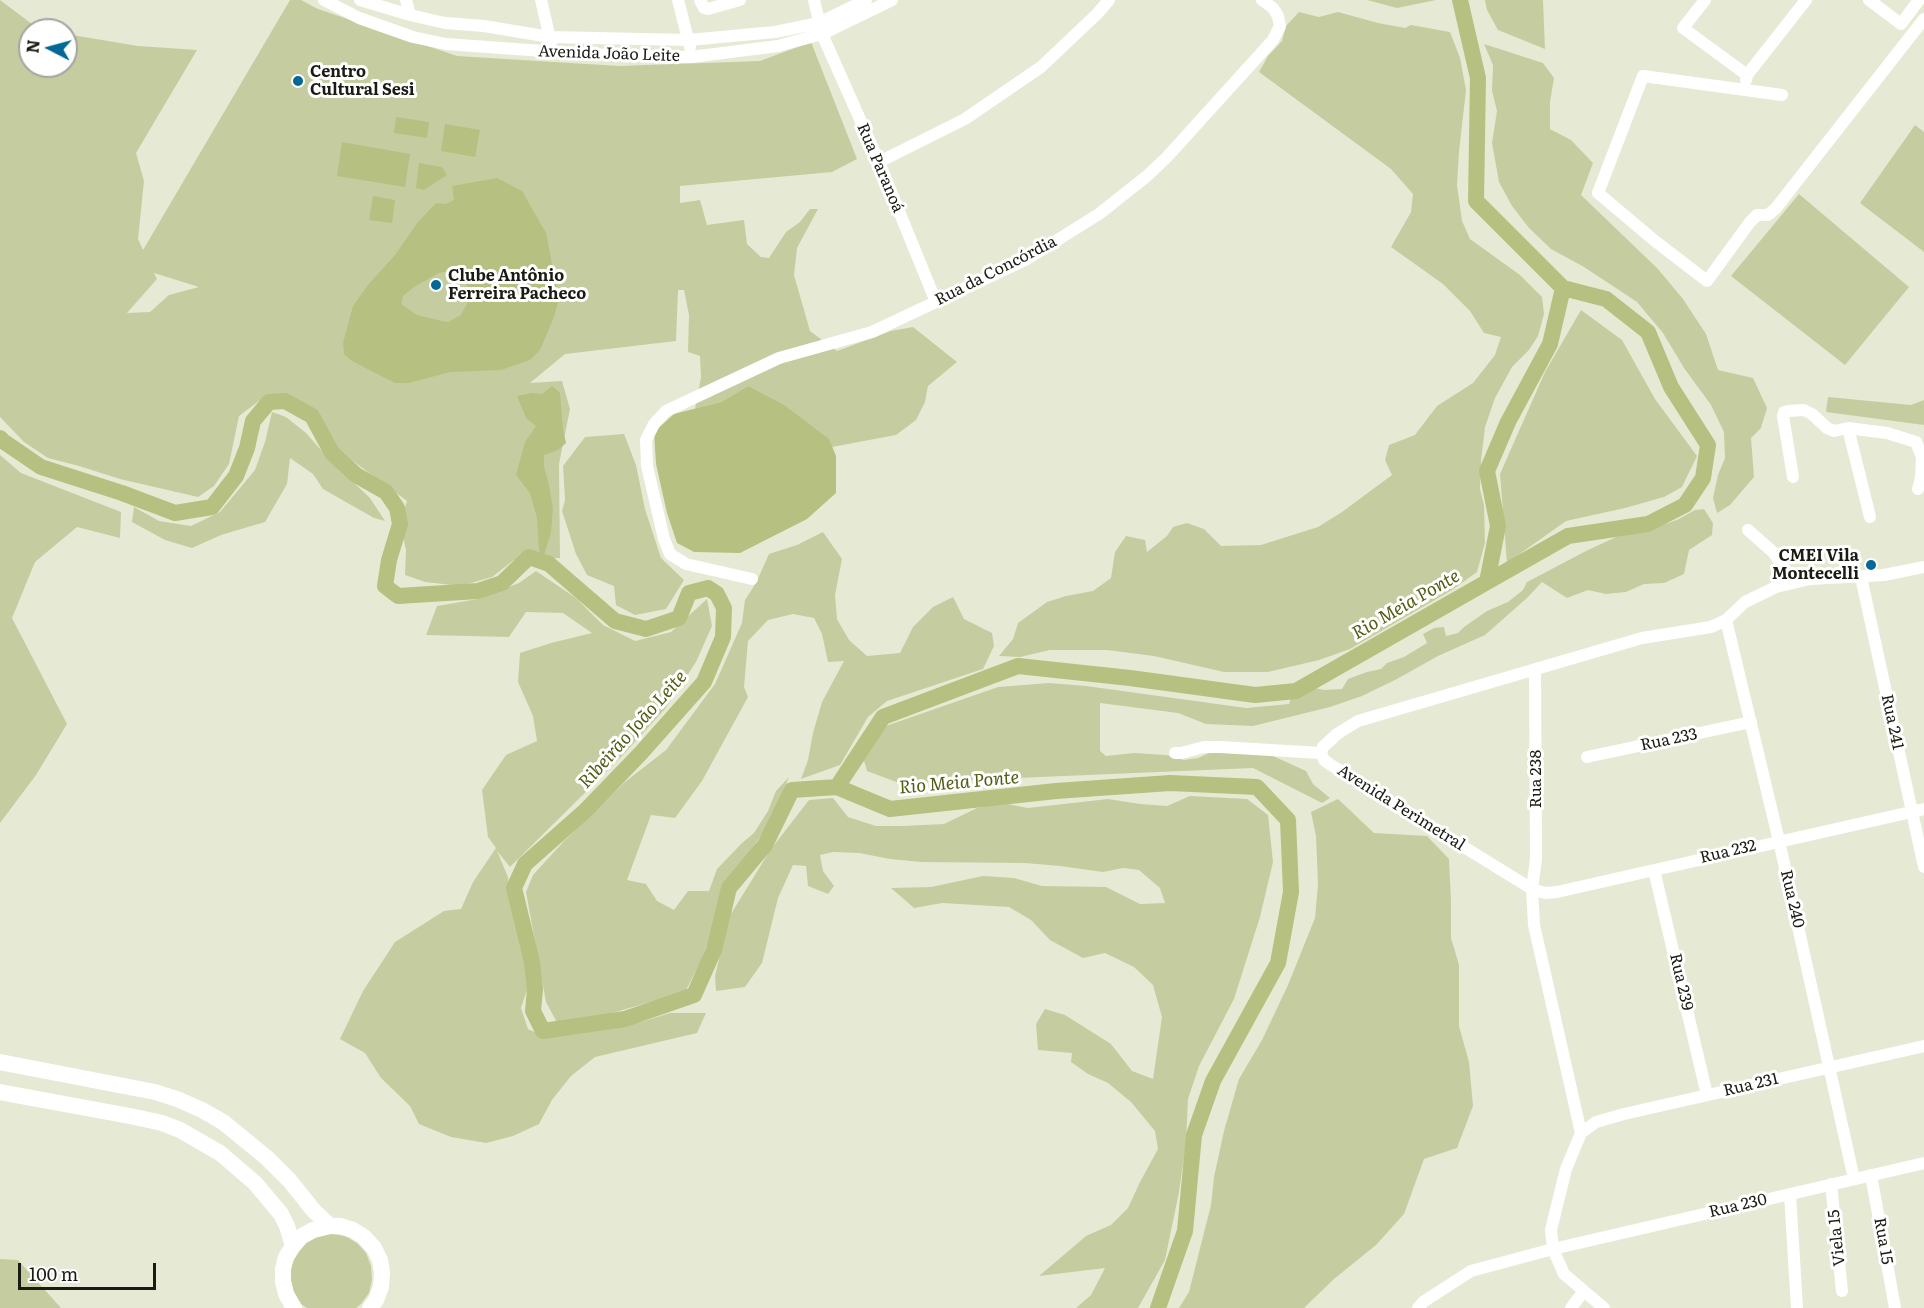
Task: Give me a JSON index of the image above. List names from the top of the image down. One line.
{"streets":{"street":["Avenida João Leite","Rua Paranoá","Rua da Concórdia","Rua 241","Rua 233","Rua 238","Avenida Perimetral","Rua 232","Rua 240","Rua 239","Rua 231","Rua 230","Viela 15","Rua 15"]},"crossings":[["Avenida João Leite","Rua Paranoá"],["Rua Paranoá","Rua da Concórdia"],["Rua 241","Avenida Perimetral"],["Rua 241","Rua 232"],["Rua 233","Rua 240"],["Rua 238","Avenida Perimetral"],["Rua 238","Rua 232"],["Avenida Perimetral","Rua 232"],["Avenida Perimetral","Rua 240"],["Rua 232","Rua 240"],["Rua 232","Rua 239"],["Rua 240","Rua 231"],["Rua 240","Rua 230"],["Rua 239","Rua 231"],["Rua 230","Viela 15"],["Rua 230","Rua 15"]],"water":["Rio Meia Ponte","Ribeirão João Leite"],"places":["Centro Cultural Sesi","Clube Antônio Ferreira Pacheco","CMEI Vila Montecelli"],"scale_bar":"100 m","north":"left"}
